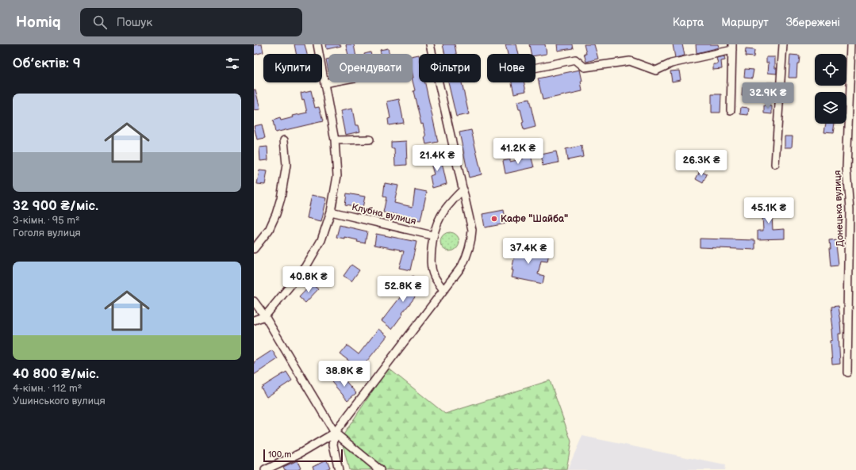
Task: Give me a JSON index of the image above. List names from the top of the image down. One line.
{"streets":{"street":["Донецька вулиця","Клубна вулиця"]},"places":["Кафе \"Шайба\""],"scale_bar":"100 m","page":{"header":"Homiq","search":"Пошук","nav":["Карта","Маршрут","Збережені"],"heading":"Об’єктів: 9","chip":["Купити","Орендувати","Фільтри","Нове"],"list":[{"name":"32 900 ₴/міс.","note":"3-кімн. · 95 m² · Гоголя вулиця"},{"name":"40 800 ₴/міс.","note":"4-кімн. · 112 m² · Ушинського вулиця"}],"price":["32.9K ₴","41.2K ₴","21.4K ₴","26.3K ₴","45.1K ₴","37.4K ₴","40.8K ₴","52.8K ₴","38.8K ₴"],"scale":"100 m"}}
